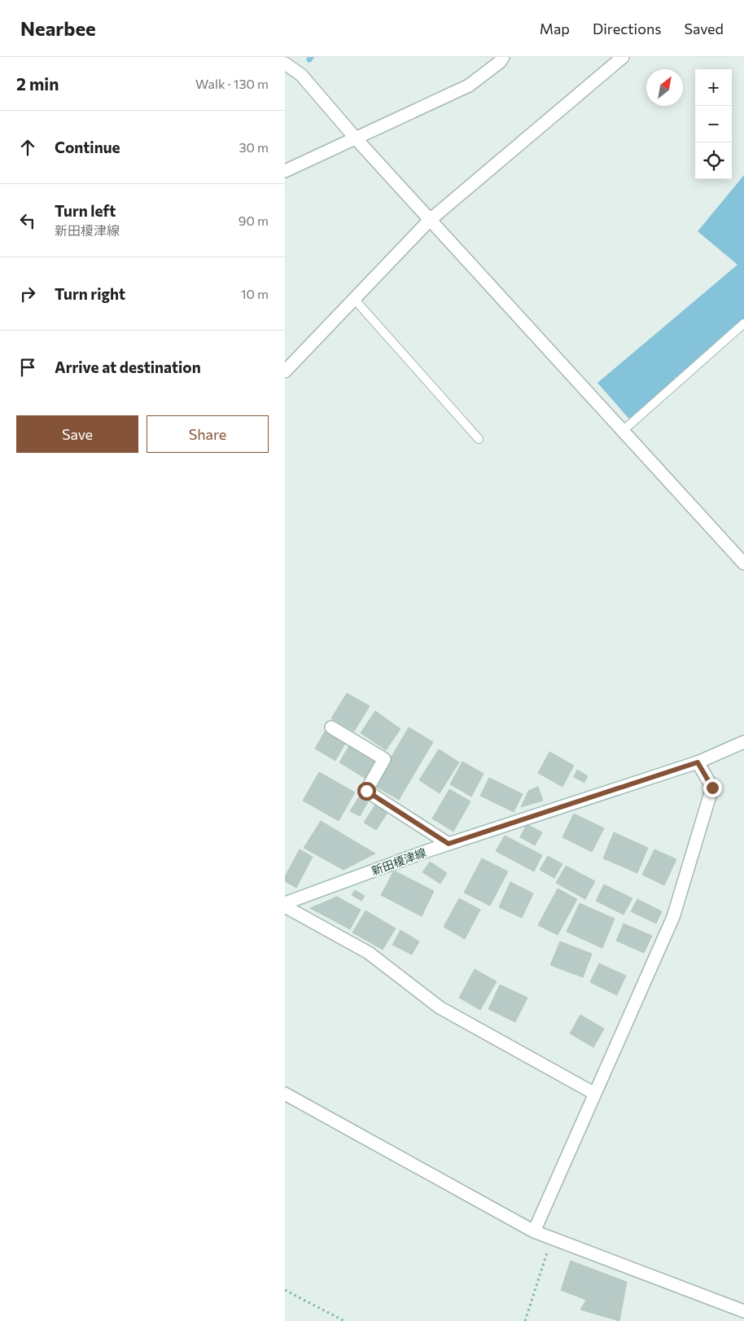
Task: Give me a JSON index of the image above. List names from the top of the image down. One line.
{"streets":{"street":["新田榎津線"]},"north":"top right","page":{"header":"Nearbee","nav":["Map","Directions","Saved"],"heading":["2 min","Walk · 130 m"],"map_buttons":["+","−"],"list":[["Continue","30 m"],["Turn left","新田榎津線","90 m"],["Turn right","10 m"],"Arrive at destination"],"buttons":["Save","Share"]}}
